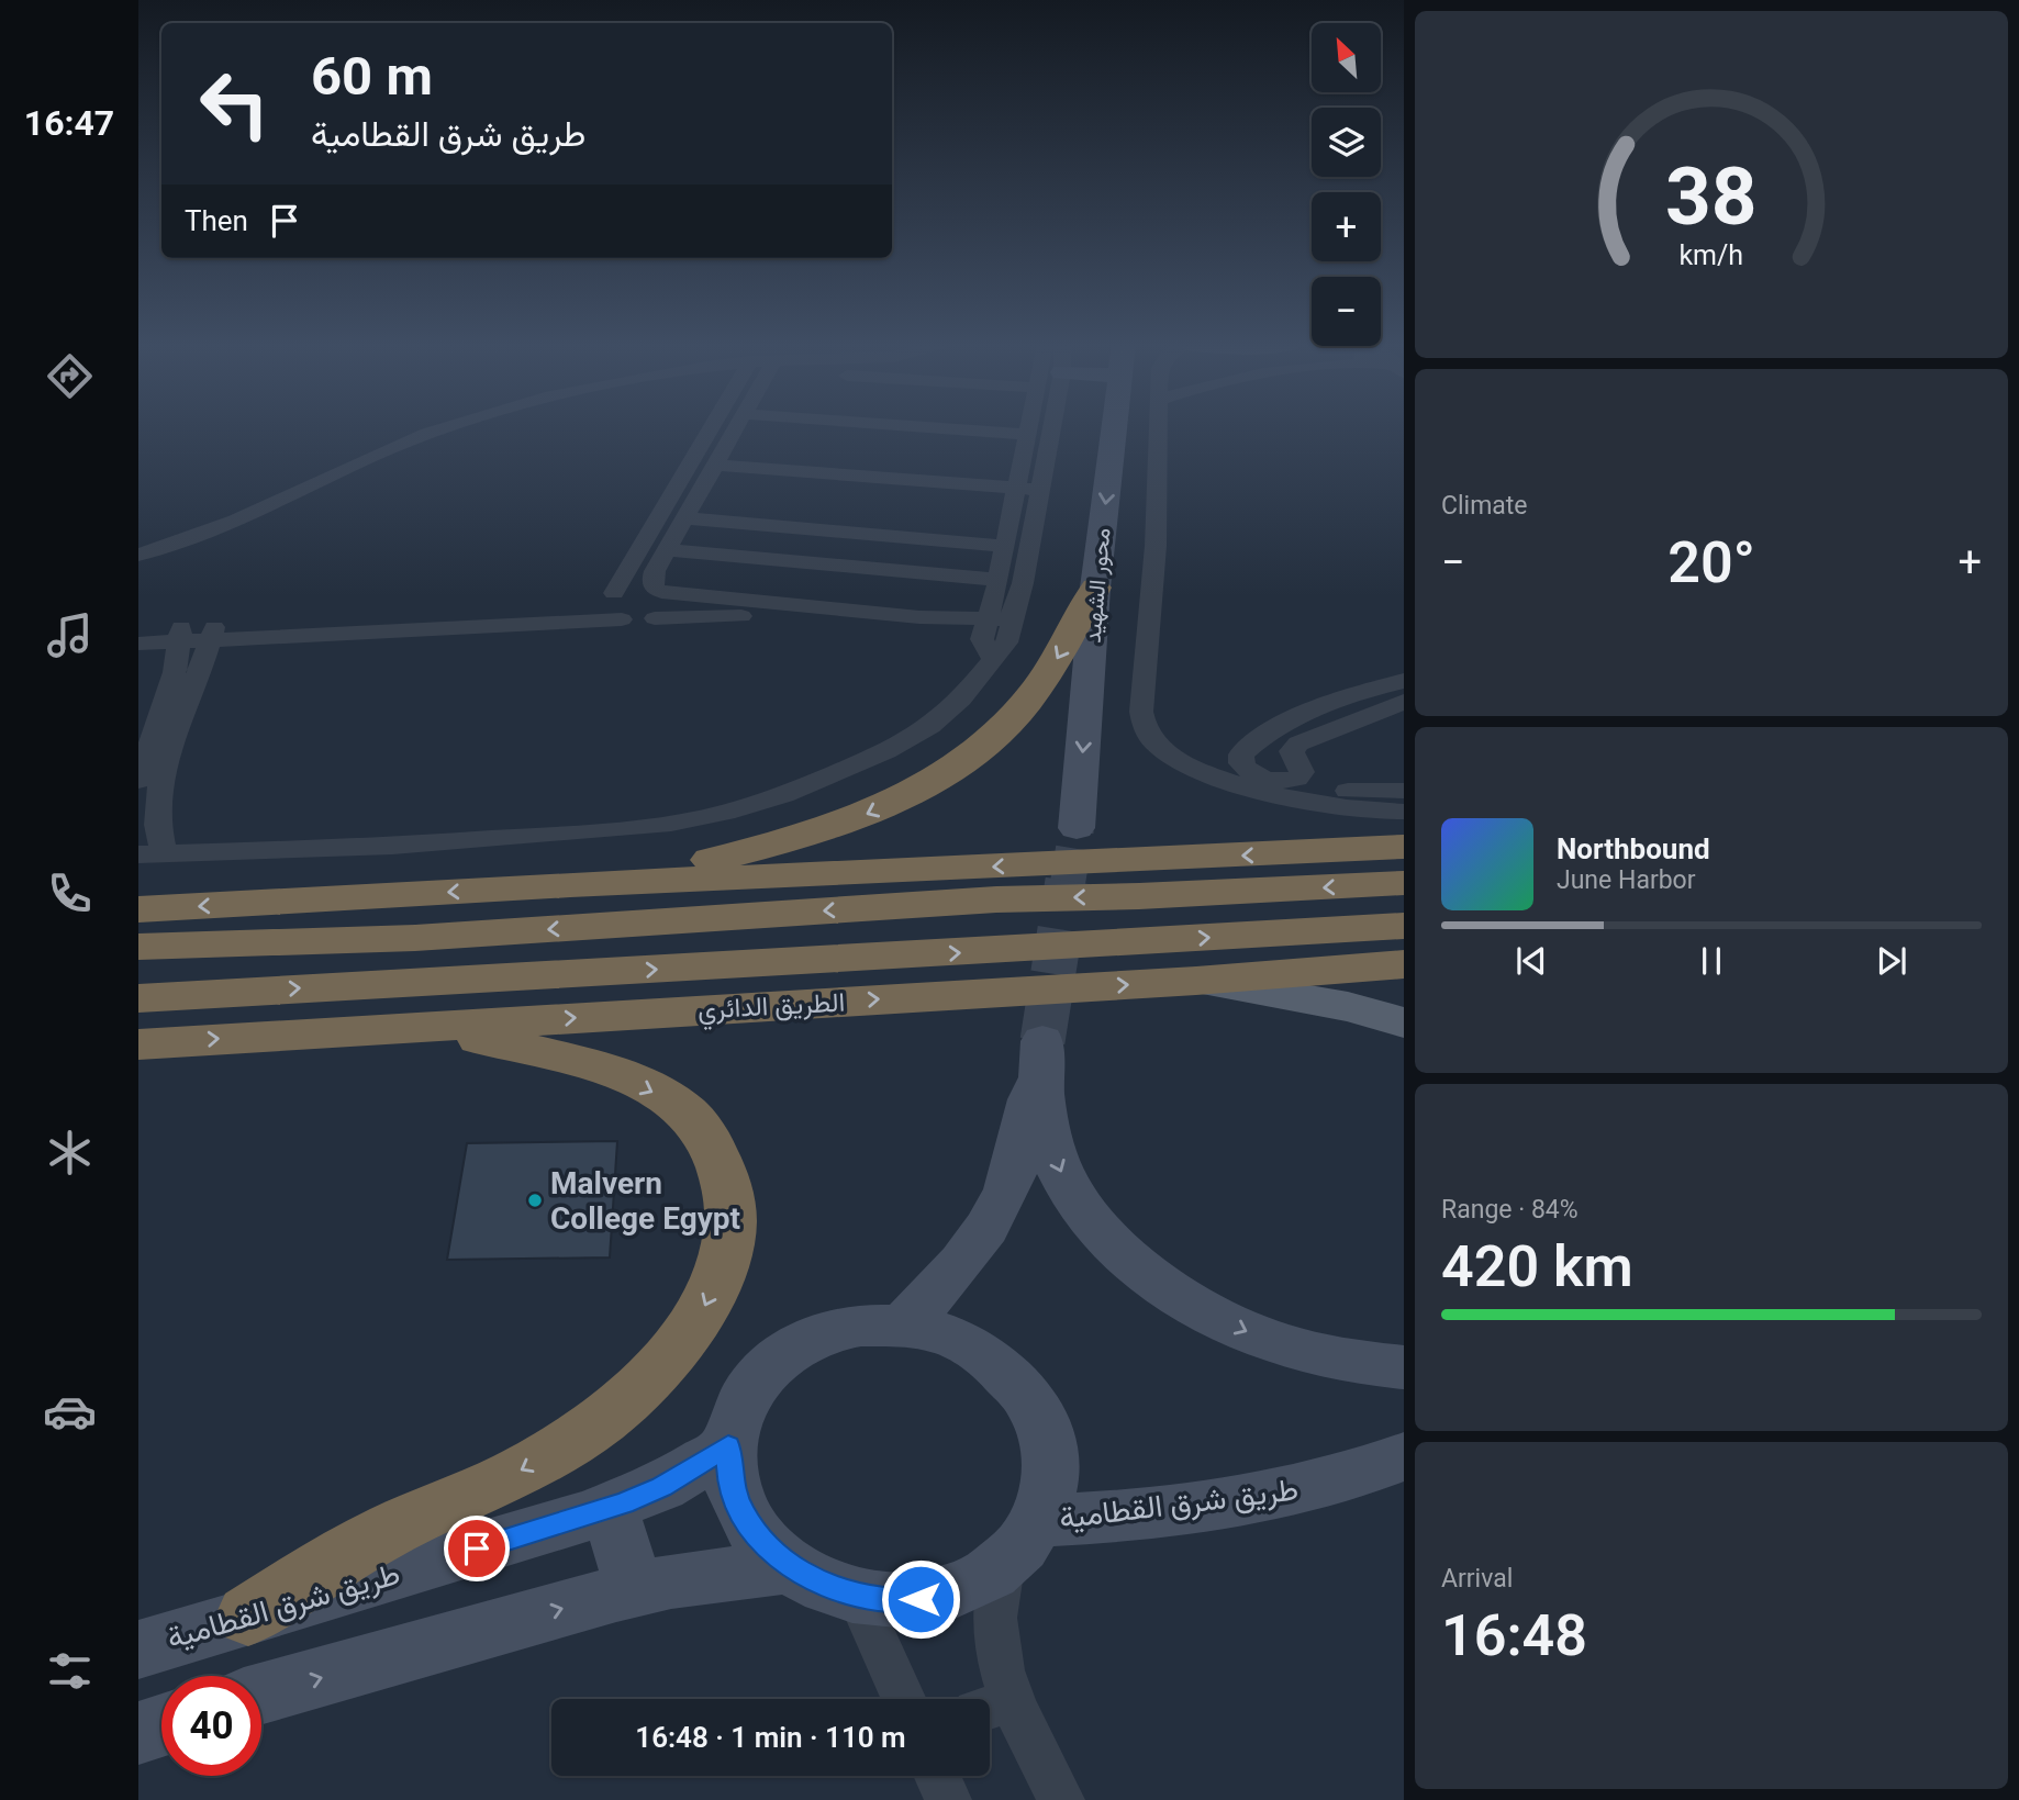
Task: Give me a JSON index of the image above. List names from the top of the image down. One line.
{"streets":{"highway":["الطريق الدائري"],"street":["محور الشهيد","طريق شرق القطامية"]},"places":["Malvern College Egypt"],"north":"top left","page":{"tabs":"16:47","map_buttons":["+","−"],"turn":["60 m","طريق شرق القطامية"],"then":"Then","tile":["Climate",["Range · 84%","420 km"],["Arrival","16:48"]],"heat":["−","20°","+"],"song":["Northbound","June Harbor"],"limit":"40","trip":"16:48 · 1 min · 110 m","gauge":["38","km/h"]}}
